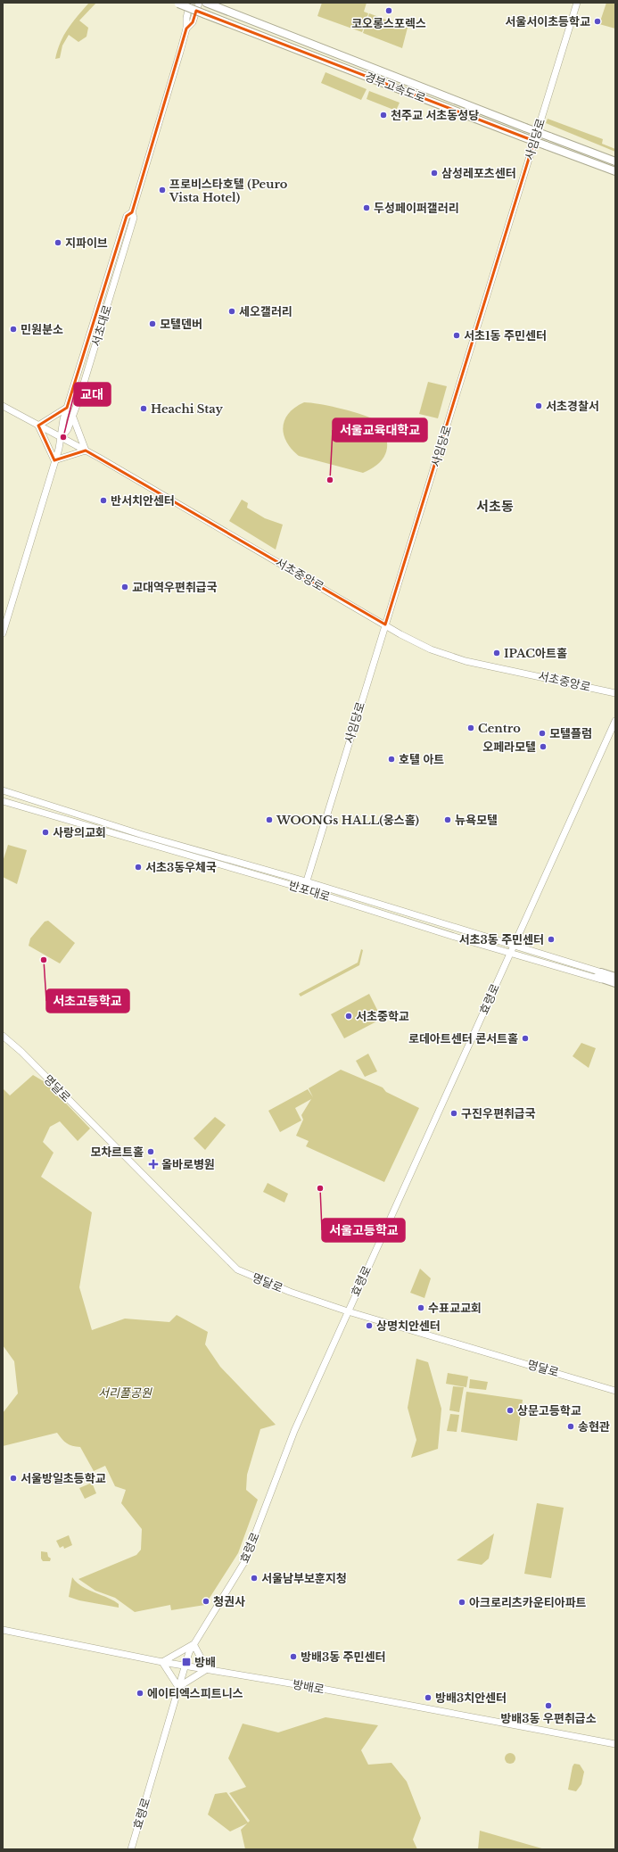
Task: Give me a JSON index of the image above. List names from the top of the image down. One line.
{"streets":{"highway":["경부고속도로"],"main road":["사임당로","서초대로","서초중앙로","반포대로","효령로","명달로","방배로"]},"crossings":[["사임당로","서초중앙로"],["사임당로","반포대로"],["서초대로","서초중앙로"],["반포대로","효령로"],["효령로","명달로"],["효령로","방배로"]],"districts":["서초동"],"parks":["서리풀공원"],"places":{"other":["코오롱스포렉스","서울서이초등학교","천주교 서초동성당","삼성레포츠센터","프로비스타호텔 (Peuro Vista Hotel)","두성페이퍼갤러리","지파이브","세오갤러리","모텔덴버","민원분소","서초1동 주민센터","서초경찰서","Heachi Stay","교대","서울교육대학교","반서치안센터","교대역우편취급국","IPAC아트홀","Centro","모텔플럼","오페라모텔","호텔 아트","WOONGs HALL(웅스홀)","뉴욕모텔","사랑의교회","서초3동우체국","서초3동 주민센터","서초고등학교","서초중학교","로데아트센터 콘서트홀","구진우편취급국","모차르트홀","서울고등학교","수표교교회","상명치안센터","상문고등학교","송현관","서울방일초등학교","서울남부보훈지청","청권사","아크로리츠카운티아파트","방배3동 주민센터","에이티엑스피트니스","방배3치안센터","방배3동 우편취급소"],"health":["올바로병원"],"transit":["방배"]}}
